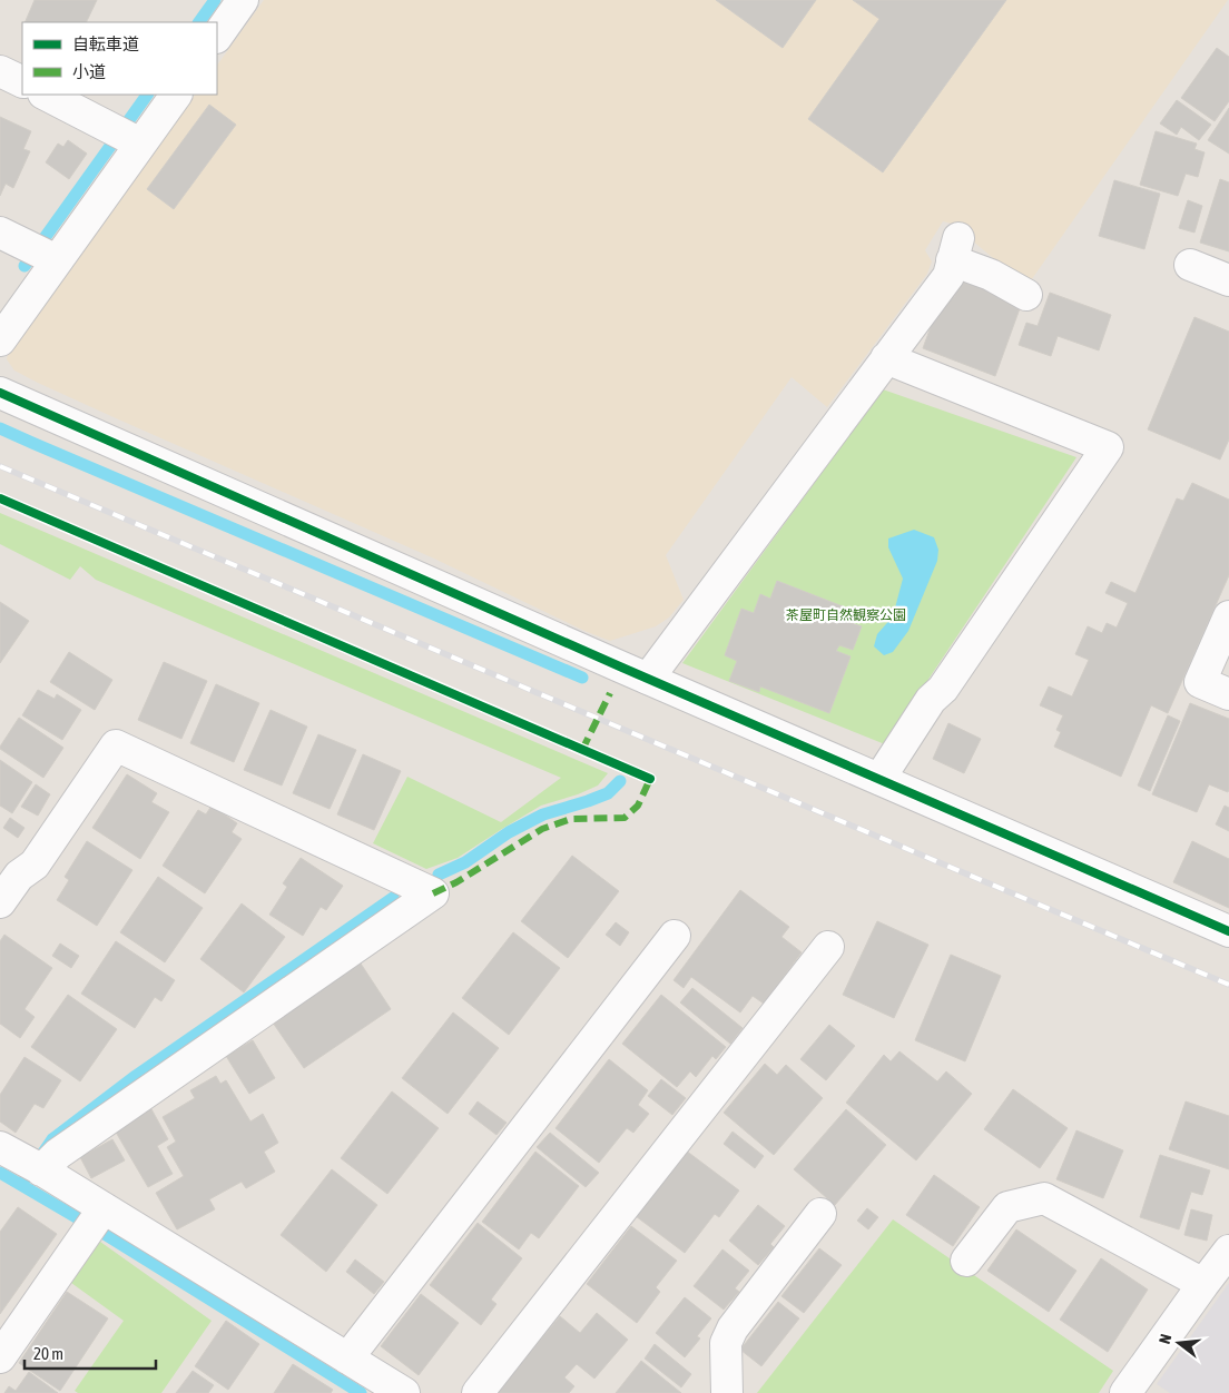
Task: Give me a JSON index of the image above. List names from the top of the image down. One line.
{"parks":["茶屋町自然観察公園"],"legend":["自転車道","小道"],"scale_bar":"20 m","north":"left"}
